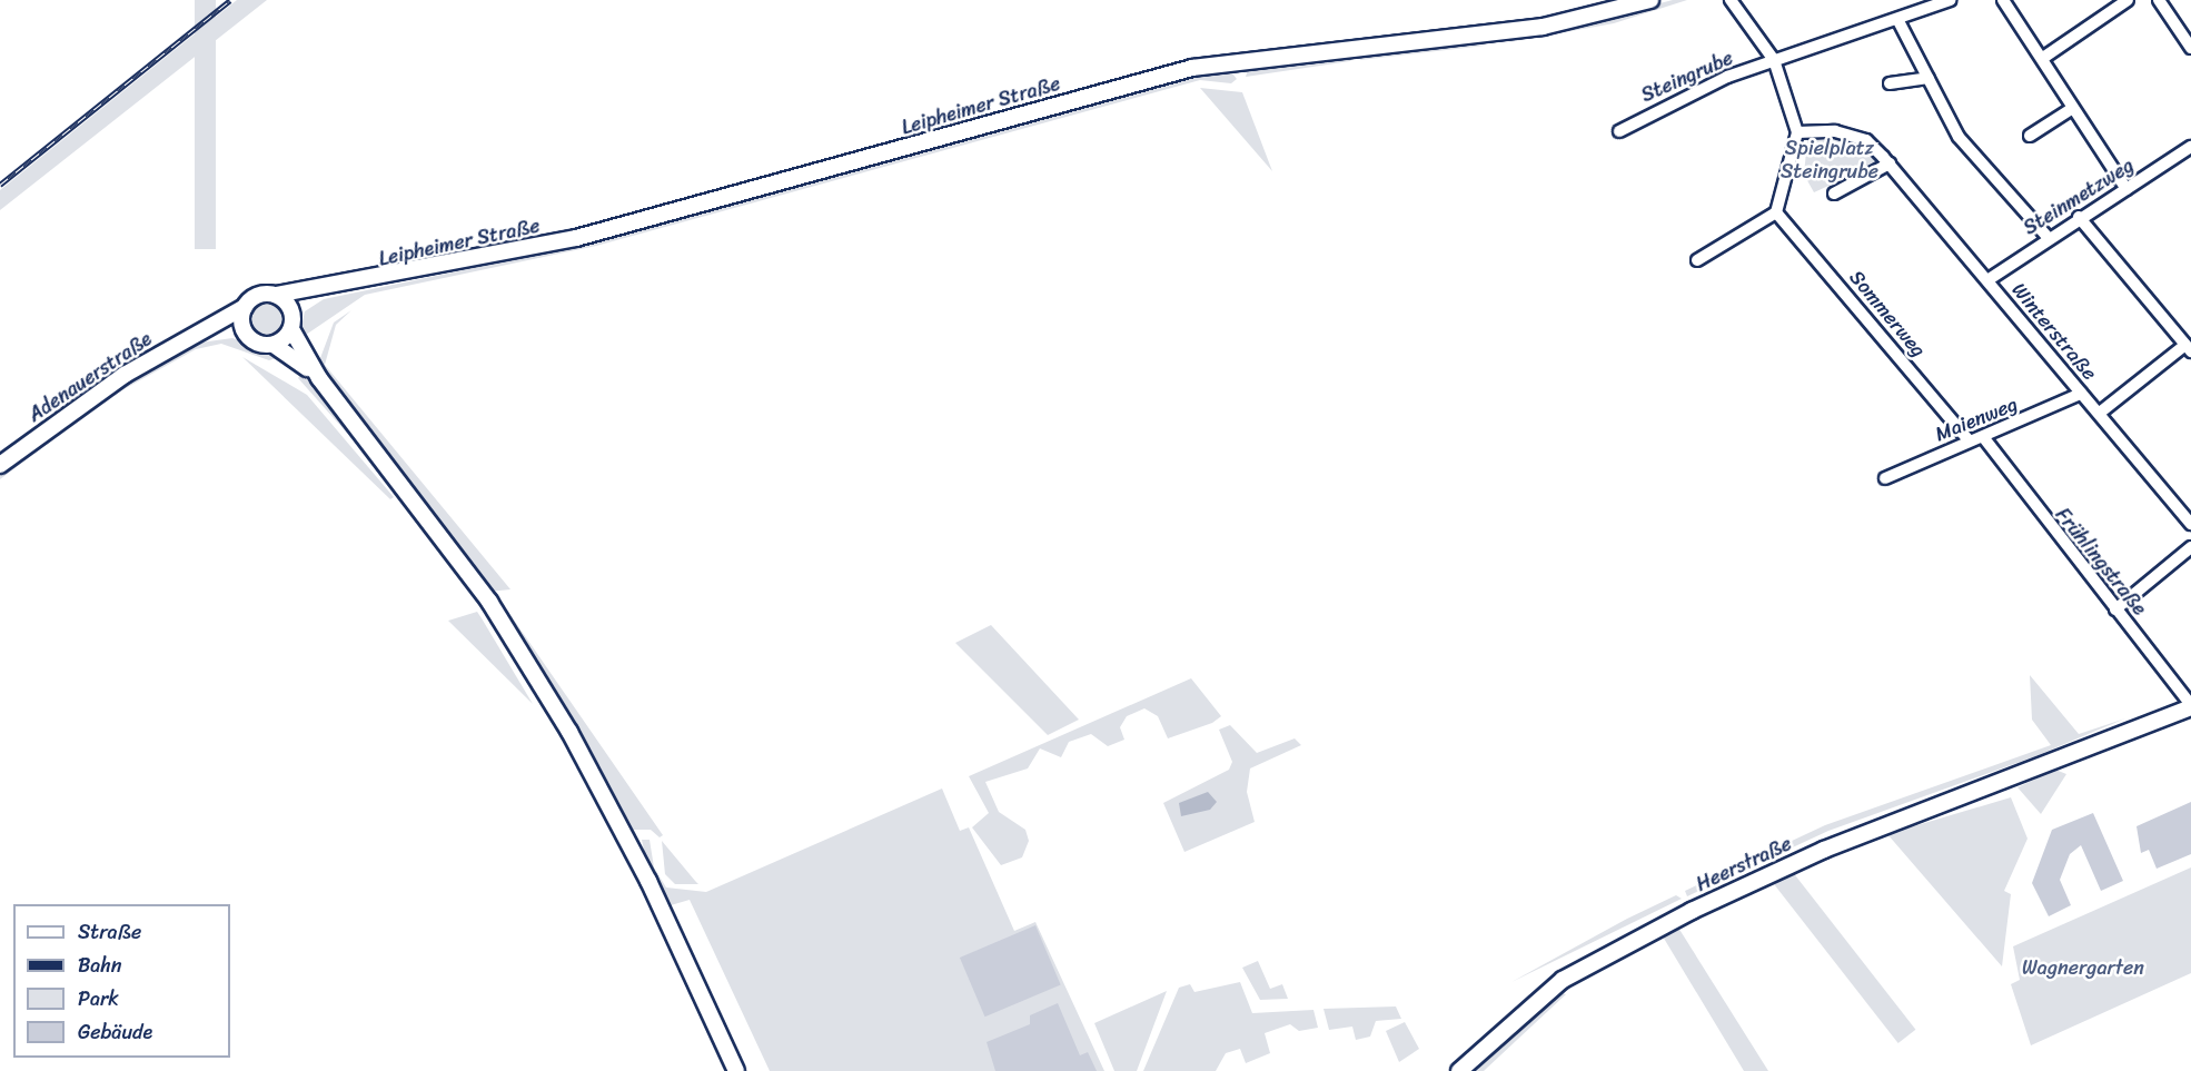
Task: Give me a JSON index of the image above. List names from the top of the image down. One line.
{"streets":{"main road":["Leipheimer Straße","Adenauerstraße","Heerstraße"],"street":["Steingrube","Steinmetzweg","Sommerweg","Winterstraße","Maienweg","Frühlingstraße"]},"crossings":[["Leipheimer Straße","Adenauerstraße"],["Steinmetzweg","Winterstraße"],["Sommerweg","Maienweg"],["Winterstraße","Maienweg"],["Maienweg","Frühlingstraße"],["Frühlingstraße","Heerstraße"]],"parks":["Spielplatz Steingrube","Wagnergarten"],"legend":["Straße","Bahn","Park","Gebäude"]}
